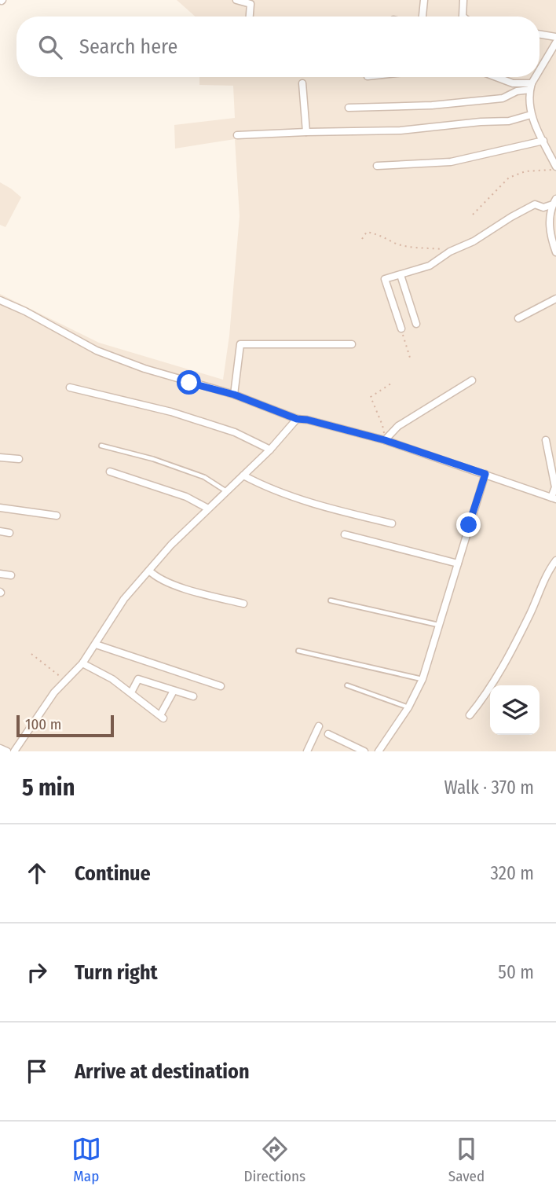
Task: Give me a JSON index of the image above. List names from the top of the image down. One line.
{"scale_bar":"100 m","page":{"search":"Search here","scale":"100 m","heading":["5 min","Walk · 370 m"],"list":[["Continue","320 m"],["Turn right","50 m"],"Arrive at destination"],"nav":["Map","Directions","Saved"]}}
